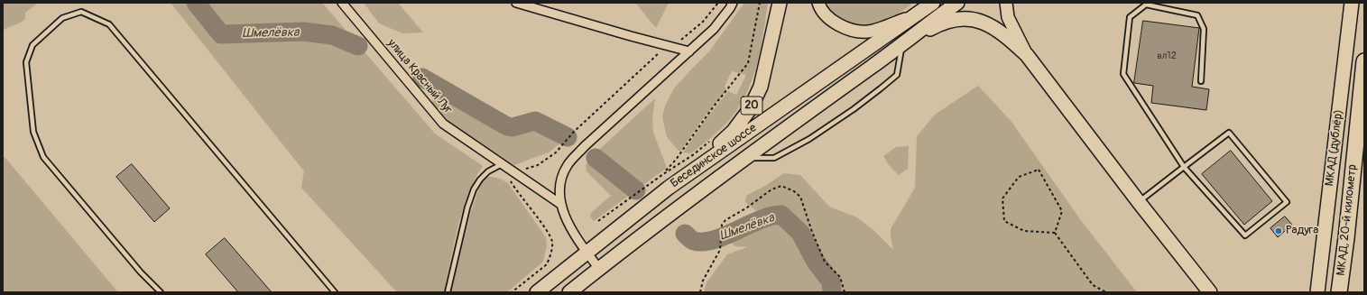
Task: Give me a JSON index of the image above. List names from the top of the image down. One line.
{"streets":{"highway":["МКАД, 20-й километр"],"main road":["20","МКАД (дублёр)","Бесединское шоссе"],"street":["улица Красный Луг"]},"crossings":[["20","Бесединское шоссе"]],"water":["Шмелёвка"],"places":["Радуга"],"house_numbers":["вл12"]}
